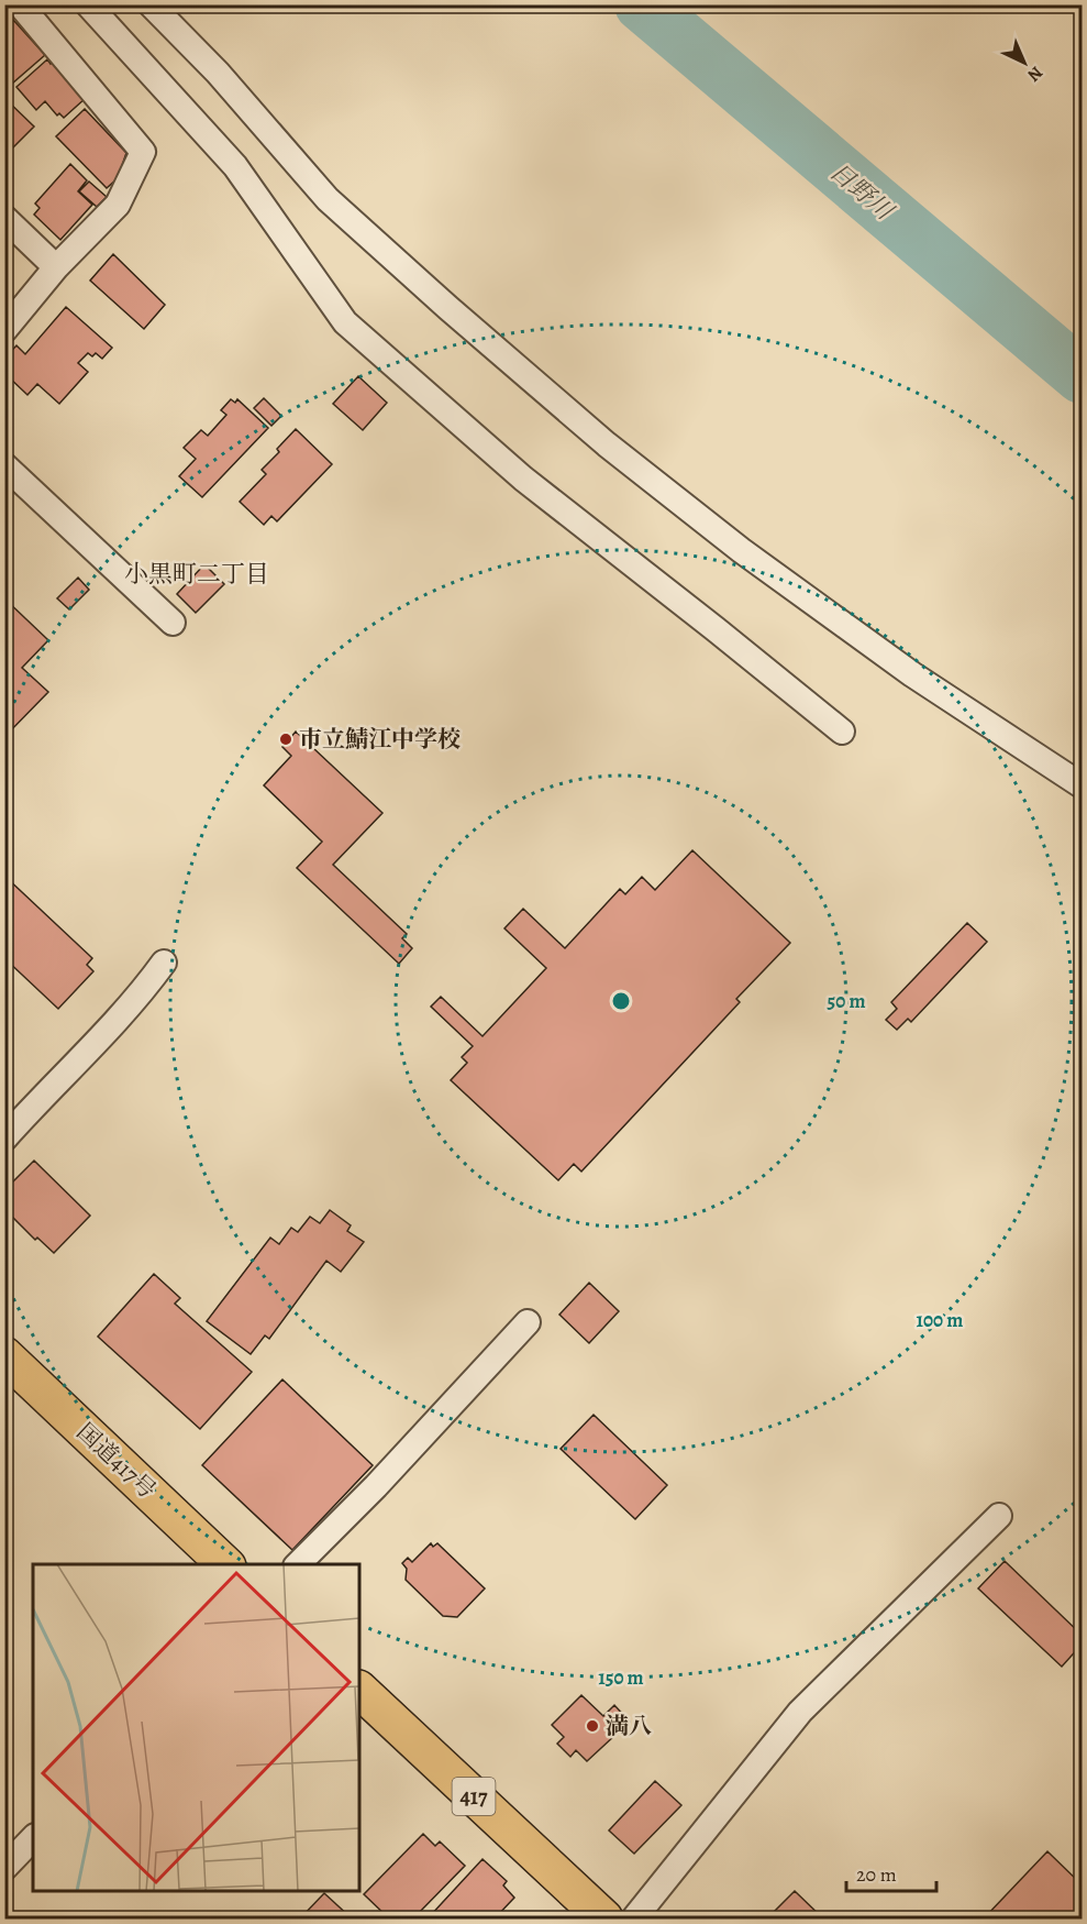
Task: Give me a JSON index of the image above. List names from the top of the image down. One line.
{"streets":{"highway":["国道417号","417"]},"districts":["小黒町二丁目"],"water":["日野川"],"places":["市立鯖江中学校","満八"],"scale_bar":"20 m","north":"bottom right","rings":["50 m","100 m","150 m"]}
